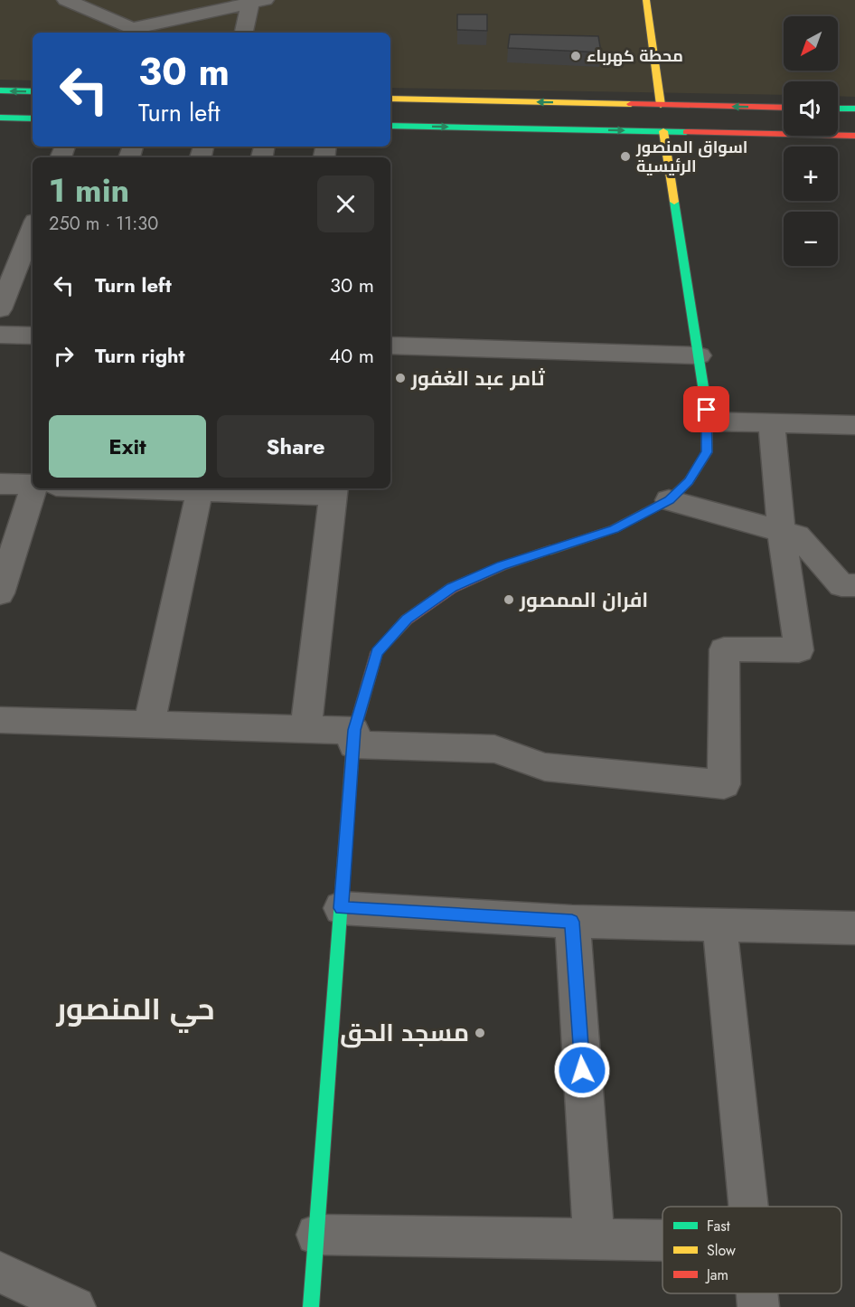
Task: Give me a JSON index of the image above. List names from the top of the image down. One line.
{"districts":["حي المنصور"],"places":["محطة كهرباء","اسواق المنصور الرئيسية","ثامر عبد الغفور","افران الممصور","مسجد الحق"],"legend":["Fast","Slow","Jam"],"north":"bottom left","page":{"map_buttons":["+","−"],"turn":["30 m","Turn left"],"heading":["1 min","250 m · 11:30"],"list":[{"name":"Turn left","value":"30 m"},{"name":"Turn right","value":"40 m"}],"buttons":["Exit","Share"]}}
